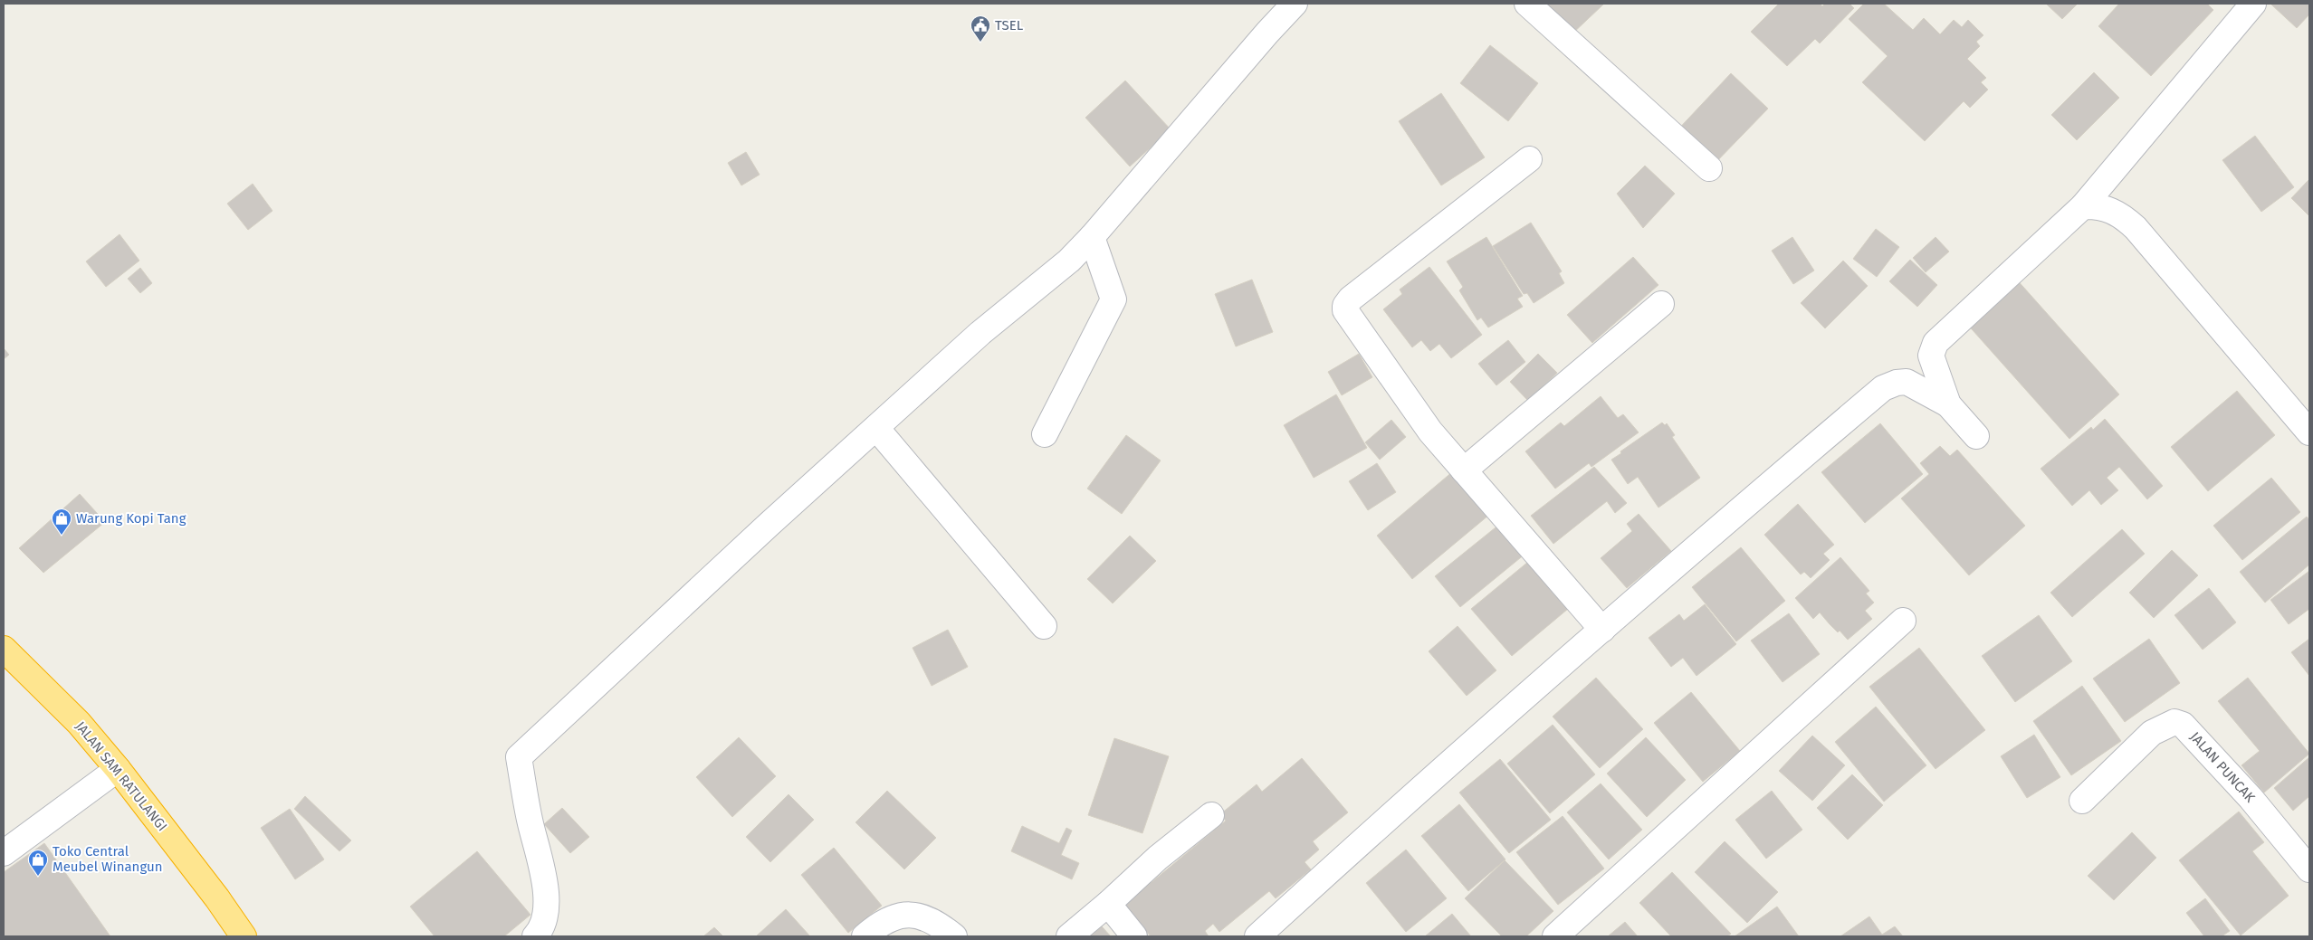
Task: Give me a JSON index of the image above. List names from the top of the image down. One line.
{"streets":{"highway":["JALAN SAM RATULANGI"],"street":["JALAN PUNCAK"]},"places":{"public building":["TSEL"],"shop":["Warung Kopi Tang","Toko Central Meubel Winangun"]}}
